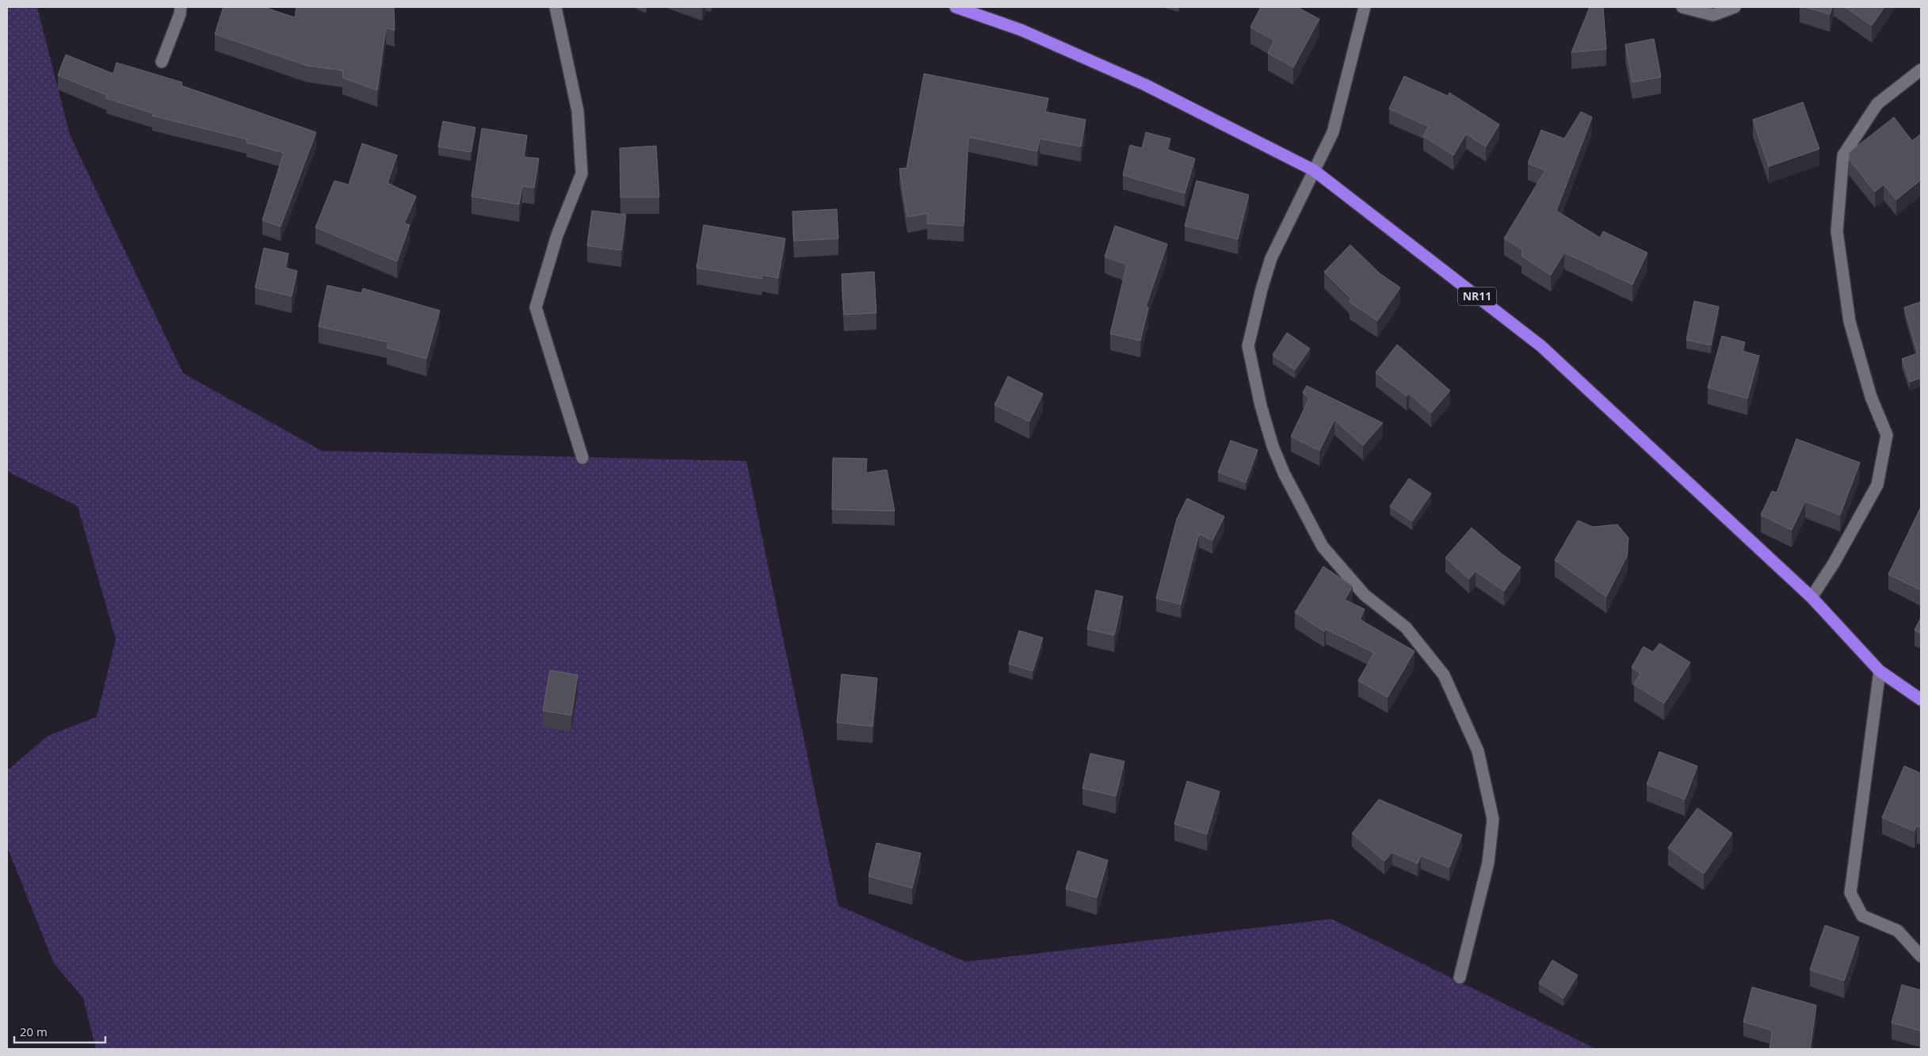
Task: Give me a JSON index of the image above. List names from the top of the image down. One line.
{"streets":{"highway":["NR11"]},"scale_bar":"20 m"}
